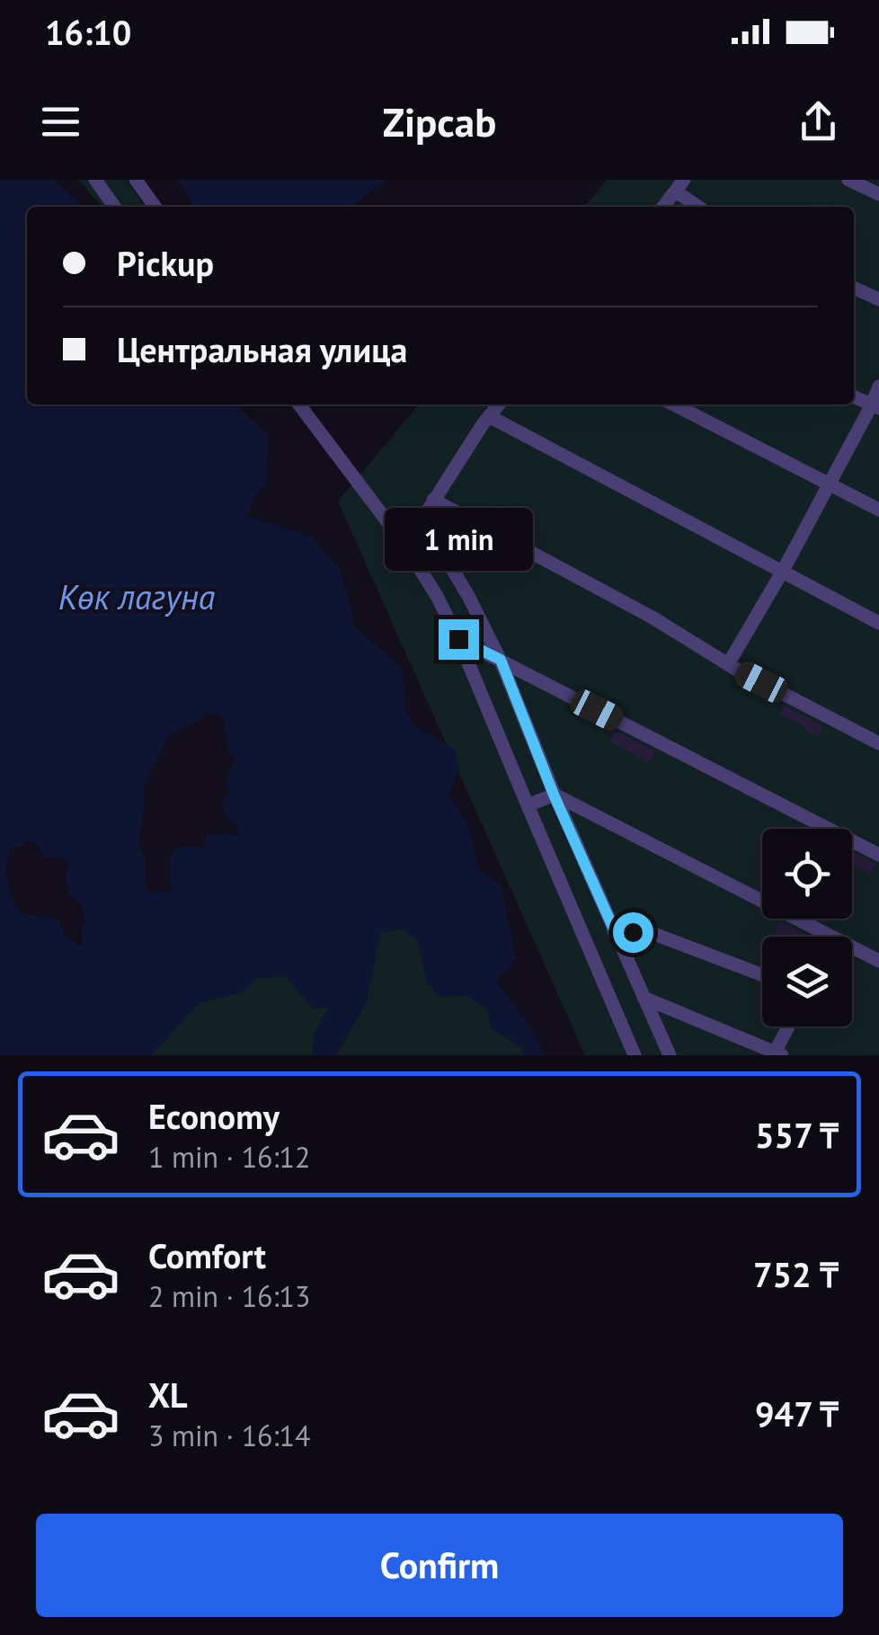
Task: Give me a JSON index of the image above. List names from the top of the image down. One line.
{"water":["Көк лагуна"],"page":{"status":"16:10","header":"Zipcab","banner":["Pickup","Центральная улица"],"bubble":"1 min","list":[{"name":"Economy","note":"1 min · 16:12","value":"557 ₸"},{"name":"Comfort","note":"2 min · 16:13","value":"752 ₸"},{"name":"XL","note":"3 min · 16:14","value":"947 ₸"}],"buttons":"Confirm"}}
